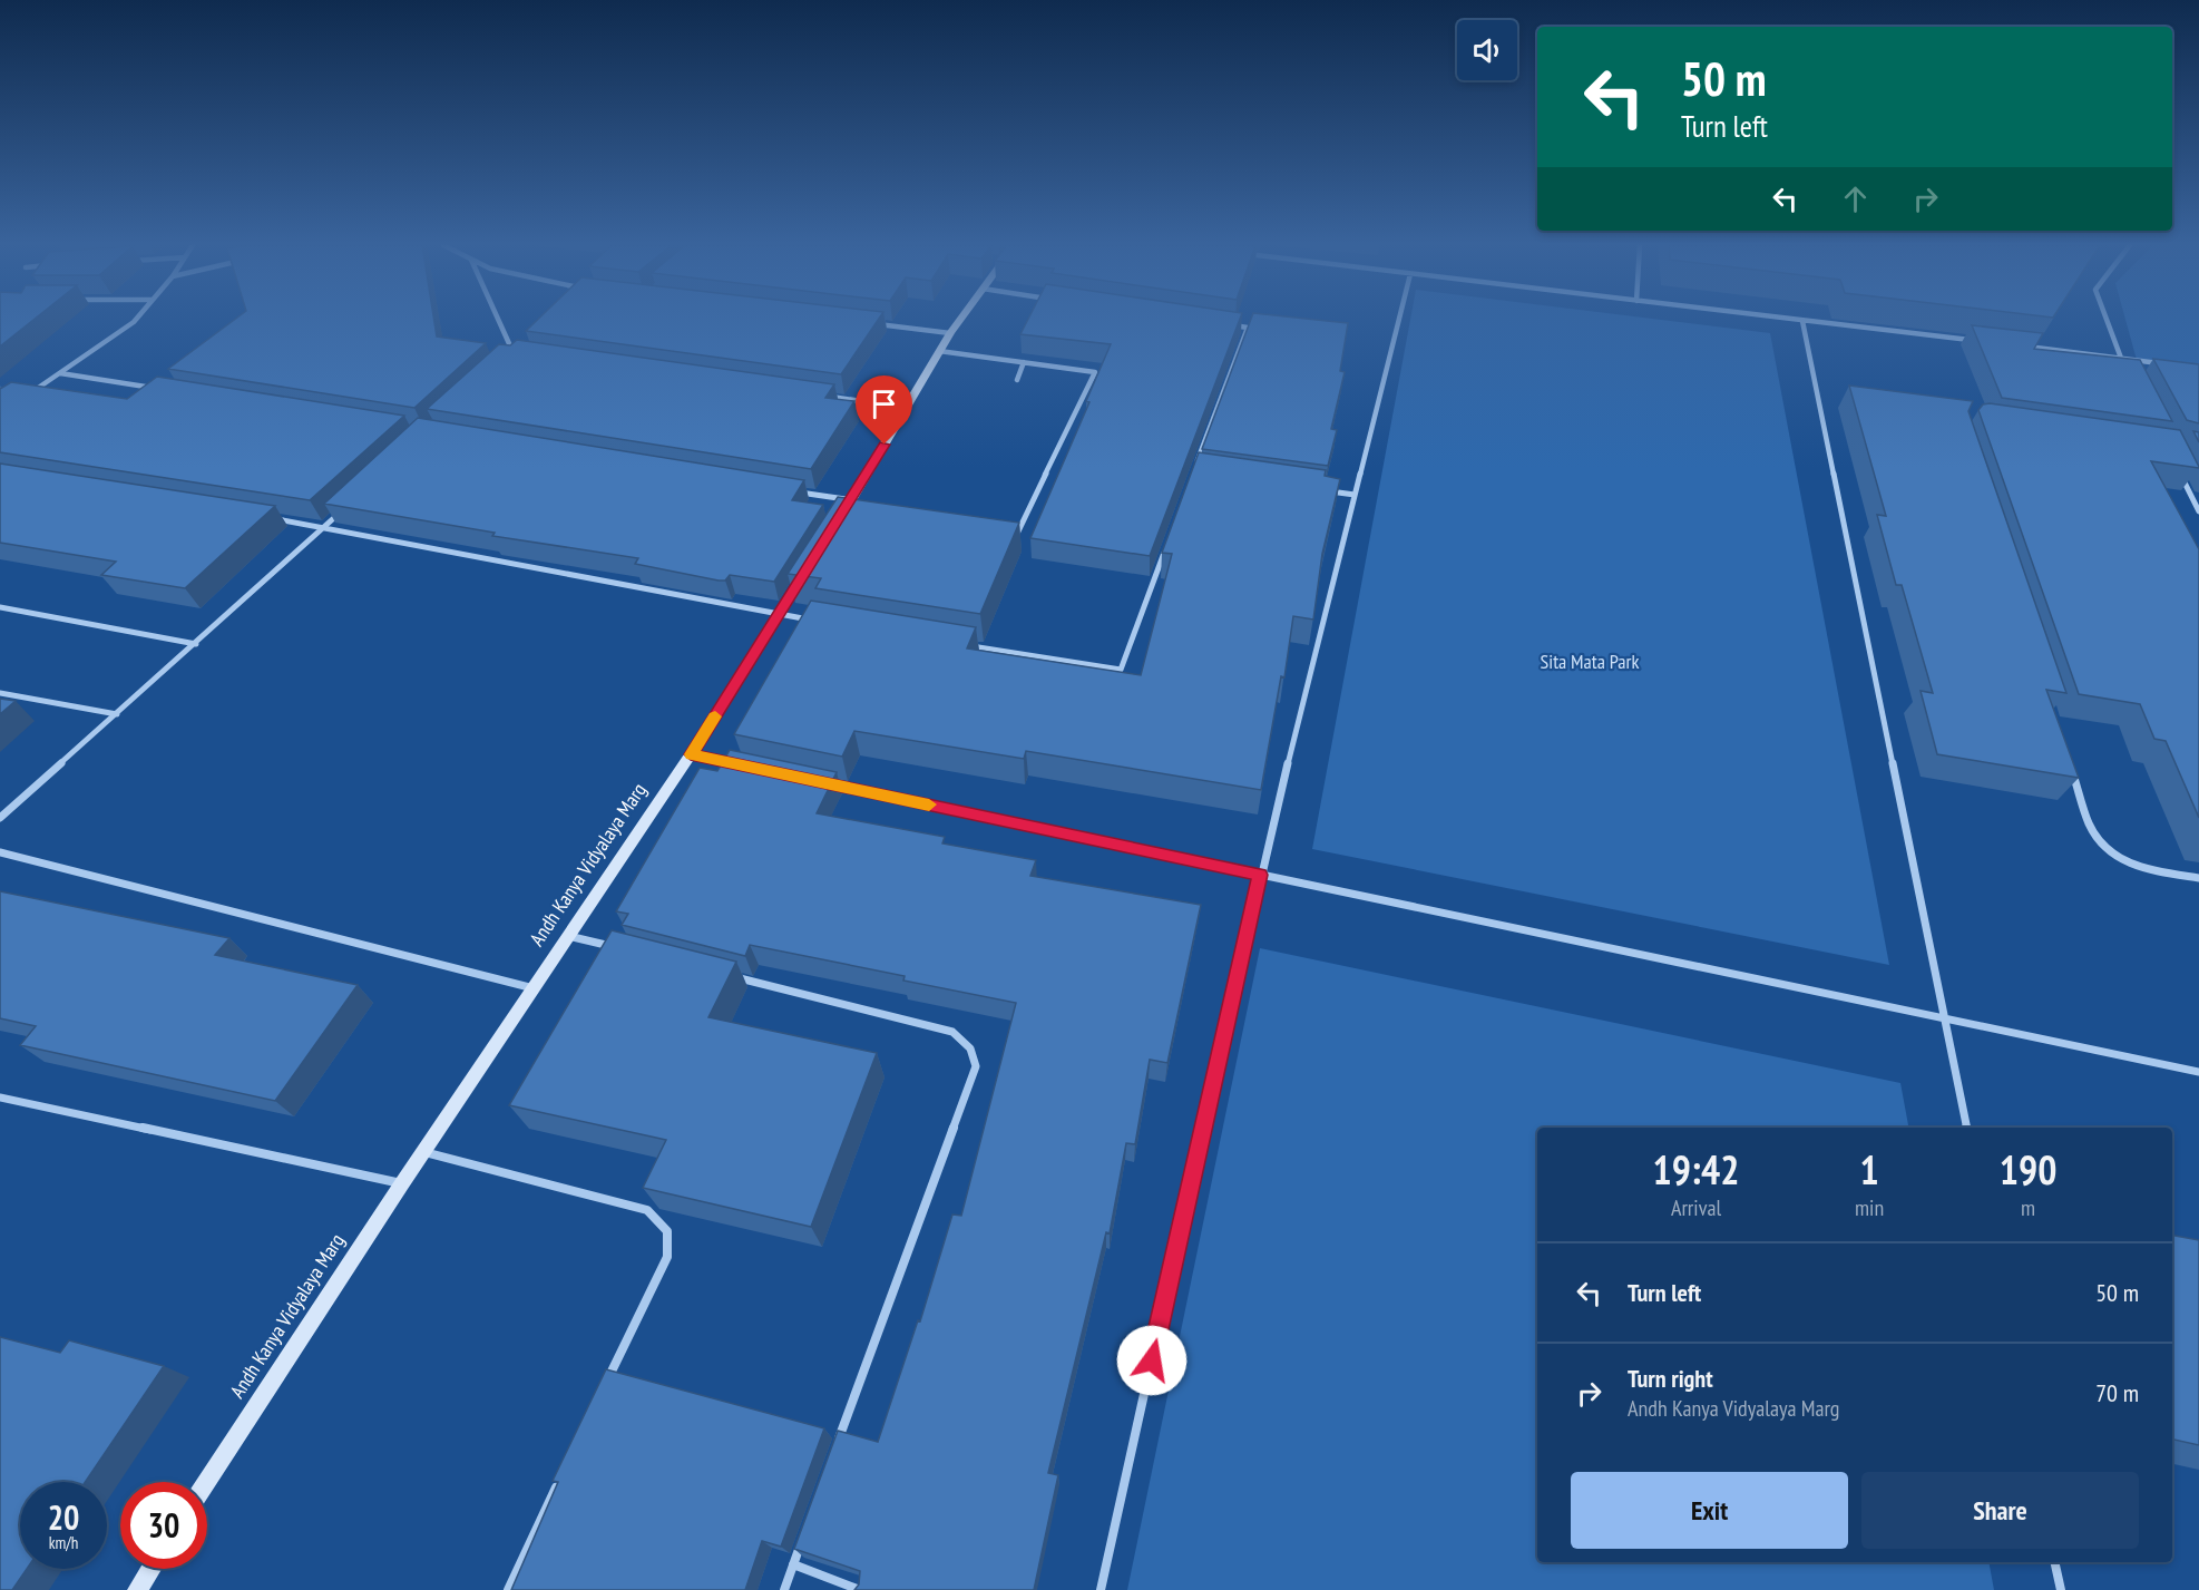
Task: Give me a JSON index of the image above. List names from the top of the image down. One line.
{"streets":{"street":["Andh Kanya Vidyalaya Marg"]},"parks":["Sita Mata Park"],"page":{"turn":["50 m","Turn left"],"eta":["19:42","Arrival","1","min","190","m"],"list":[{"name":"Turn left","value":"50 m"},{"name":"Turn right","note":"Andh Kanya Vidyalaya Marg","value":"70 m"}],"buttons":["Exit","Share"],"speed":"20 km/h","limit":"30"}}
